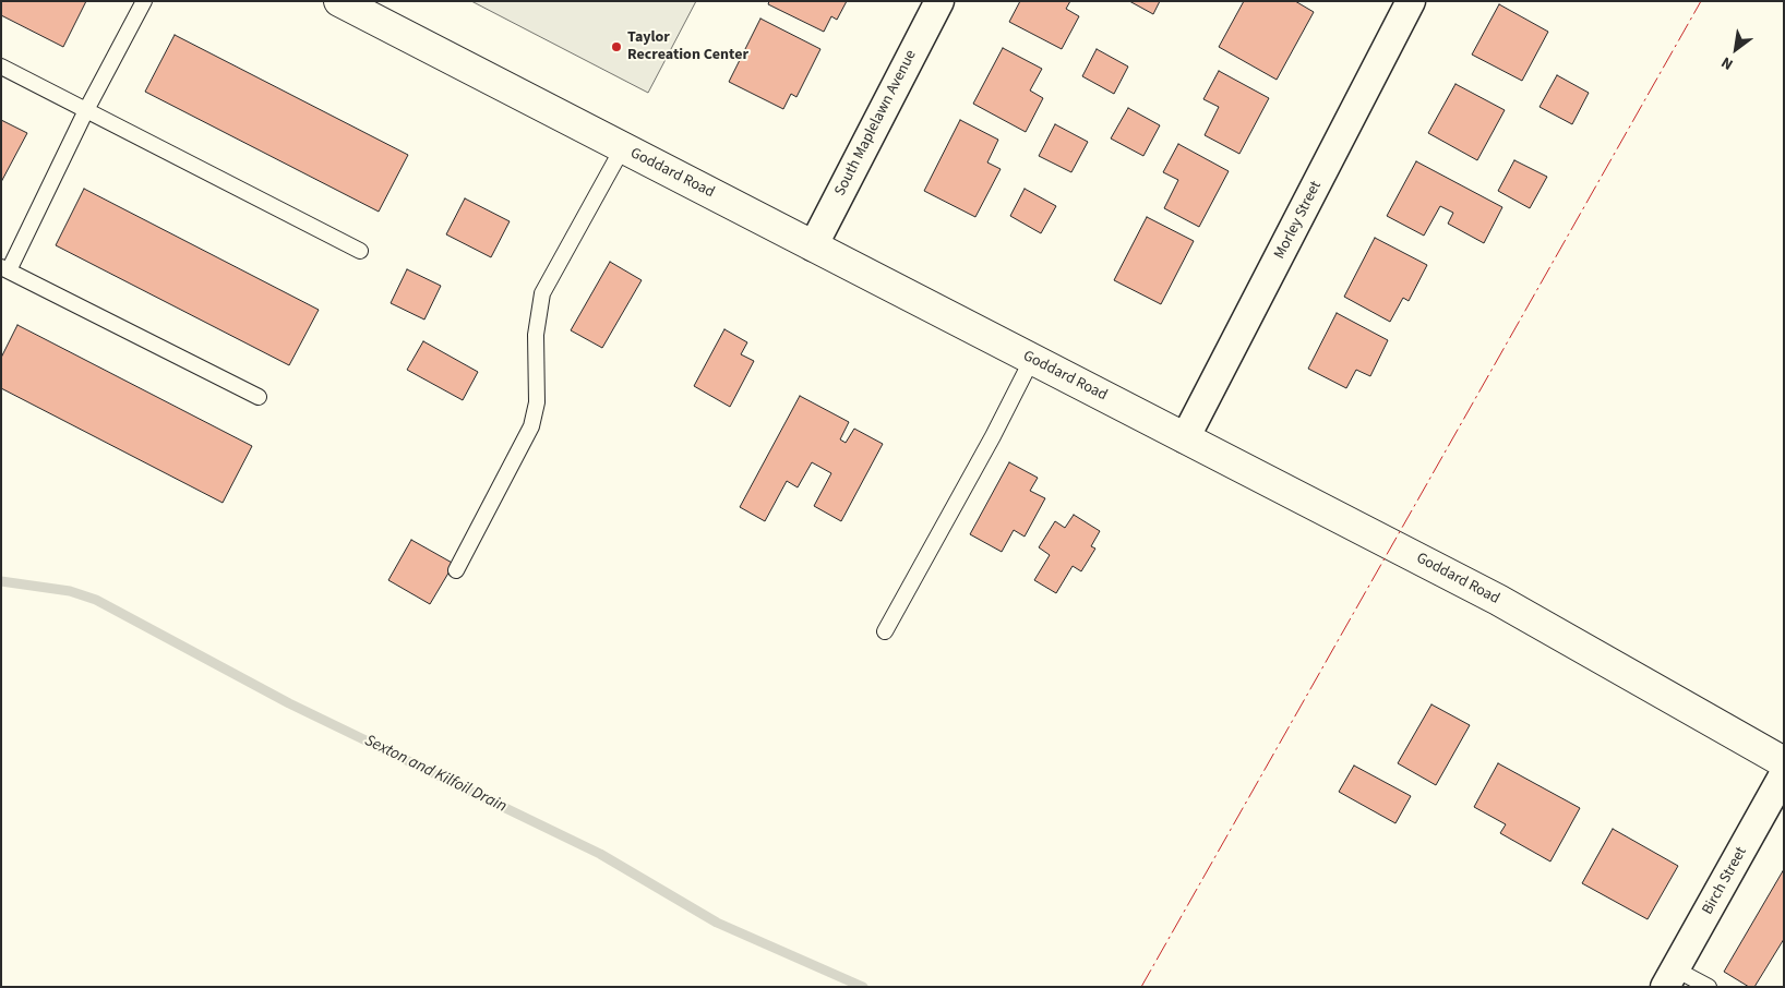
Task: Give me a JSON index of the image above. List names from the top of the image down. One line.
{"streets":{"main road":["Goddard Road"],"street":["South Maplelawn Avenue","Morley Street","Birch Street"]},"crossings":[["South Maplelawn Avenue","Goddard Road"],["Goddard Road","Morley Street"]],"water":["Sexton and Kilfoil Drain"],"places":["Taylor Recreation Center"],"north":"bottom left"}
